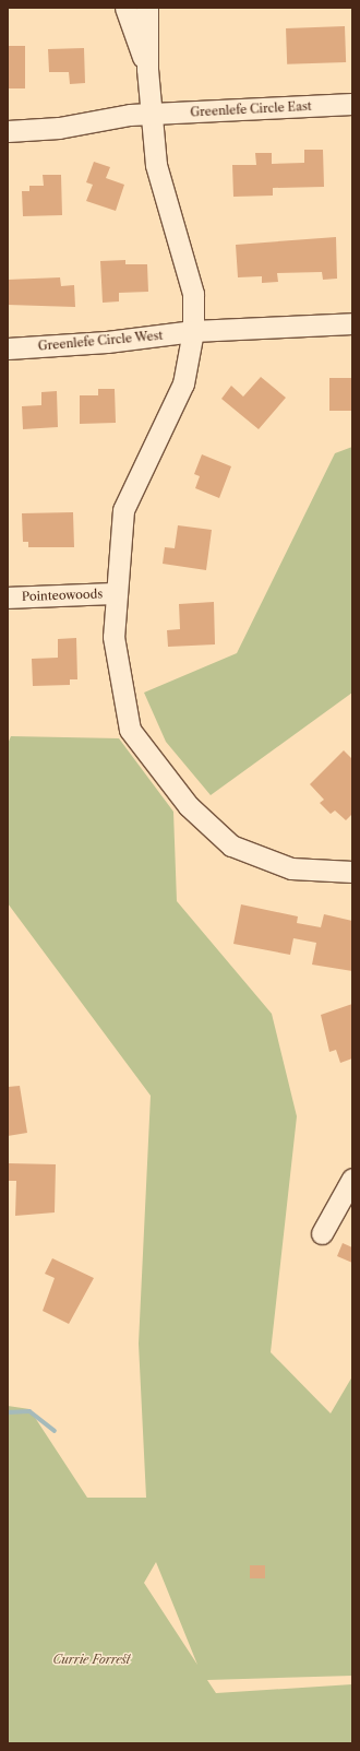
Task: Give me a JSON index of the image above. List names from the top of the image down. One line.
{"streets":{"street":["Greenlefe Circle East","Greenlefe Circle West","Pointeowoods"]},"parks":["Currie Forrest"]}
